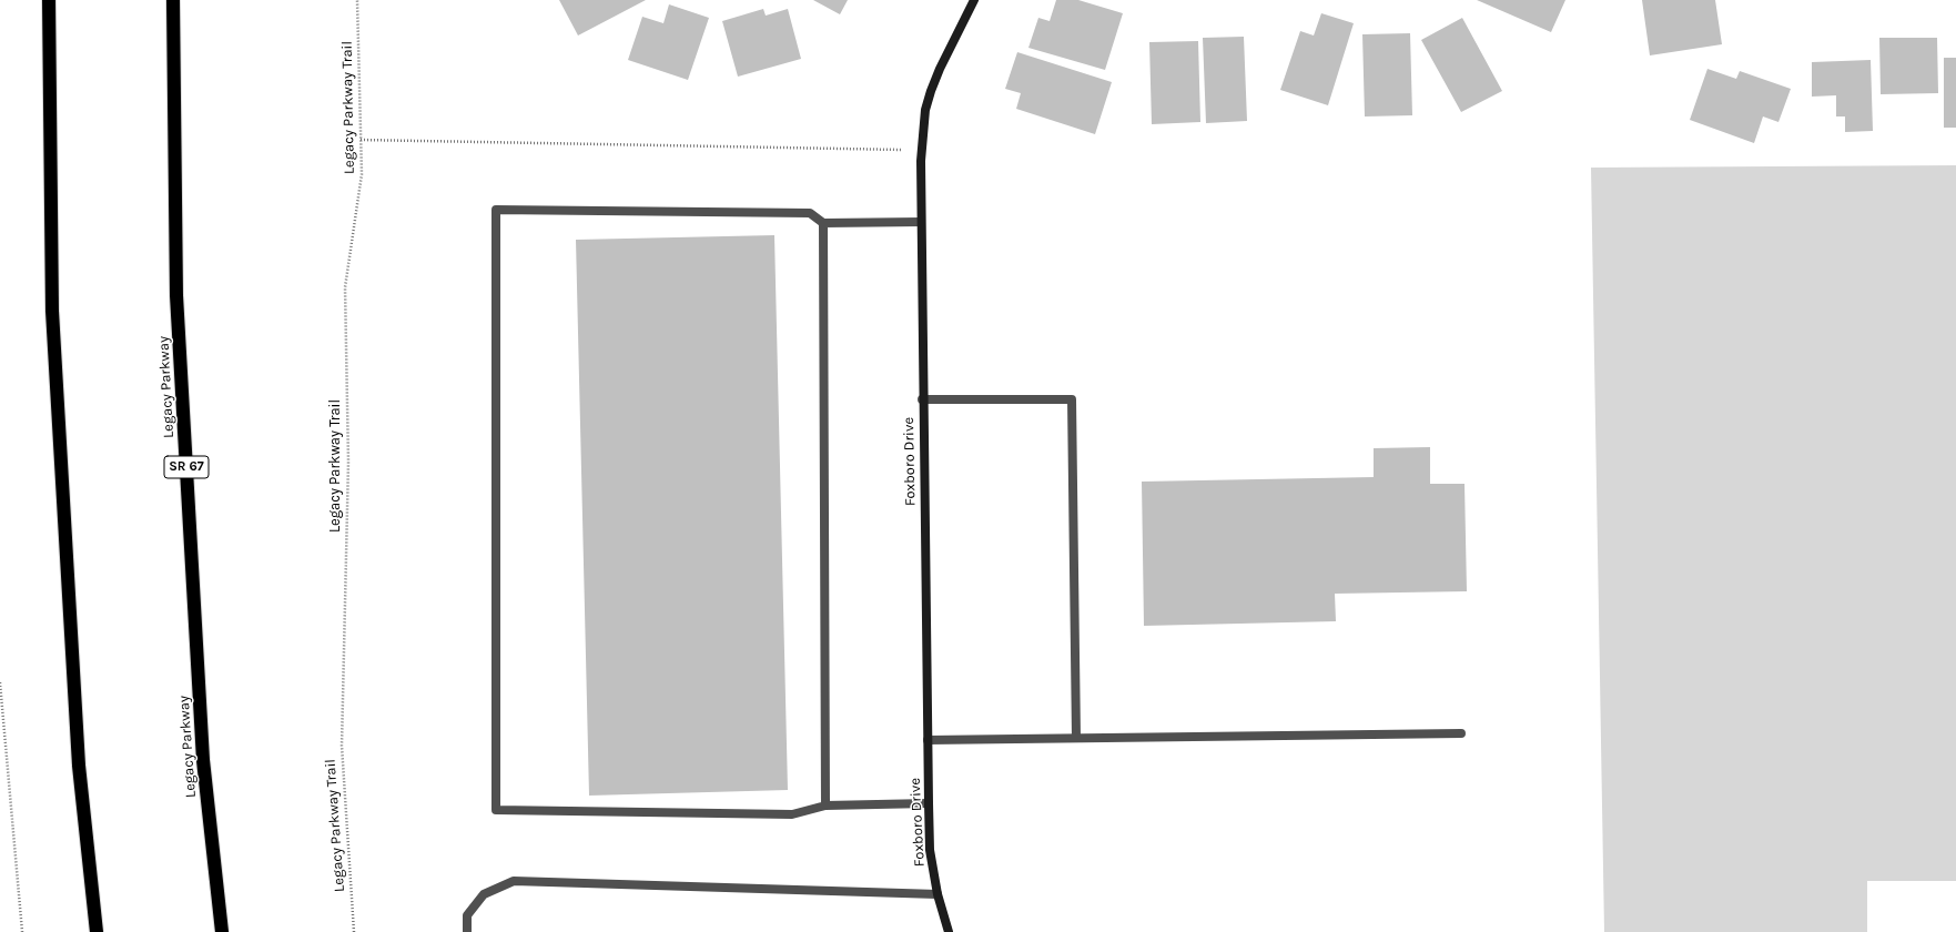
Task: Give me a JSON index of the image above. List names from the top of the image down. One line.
{"streets":{"highway":["Legacy Parkway","SR 67"],"street":["Foxboro Drive"],"path":["Legacy Parkway Trail"]}}
